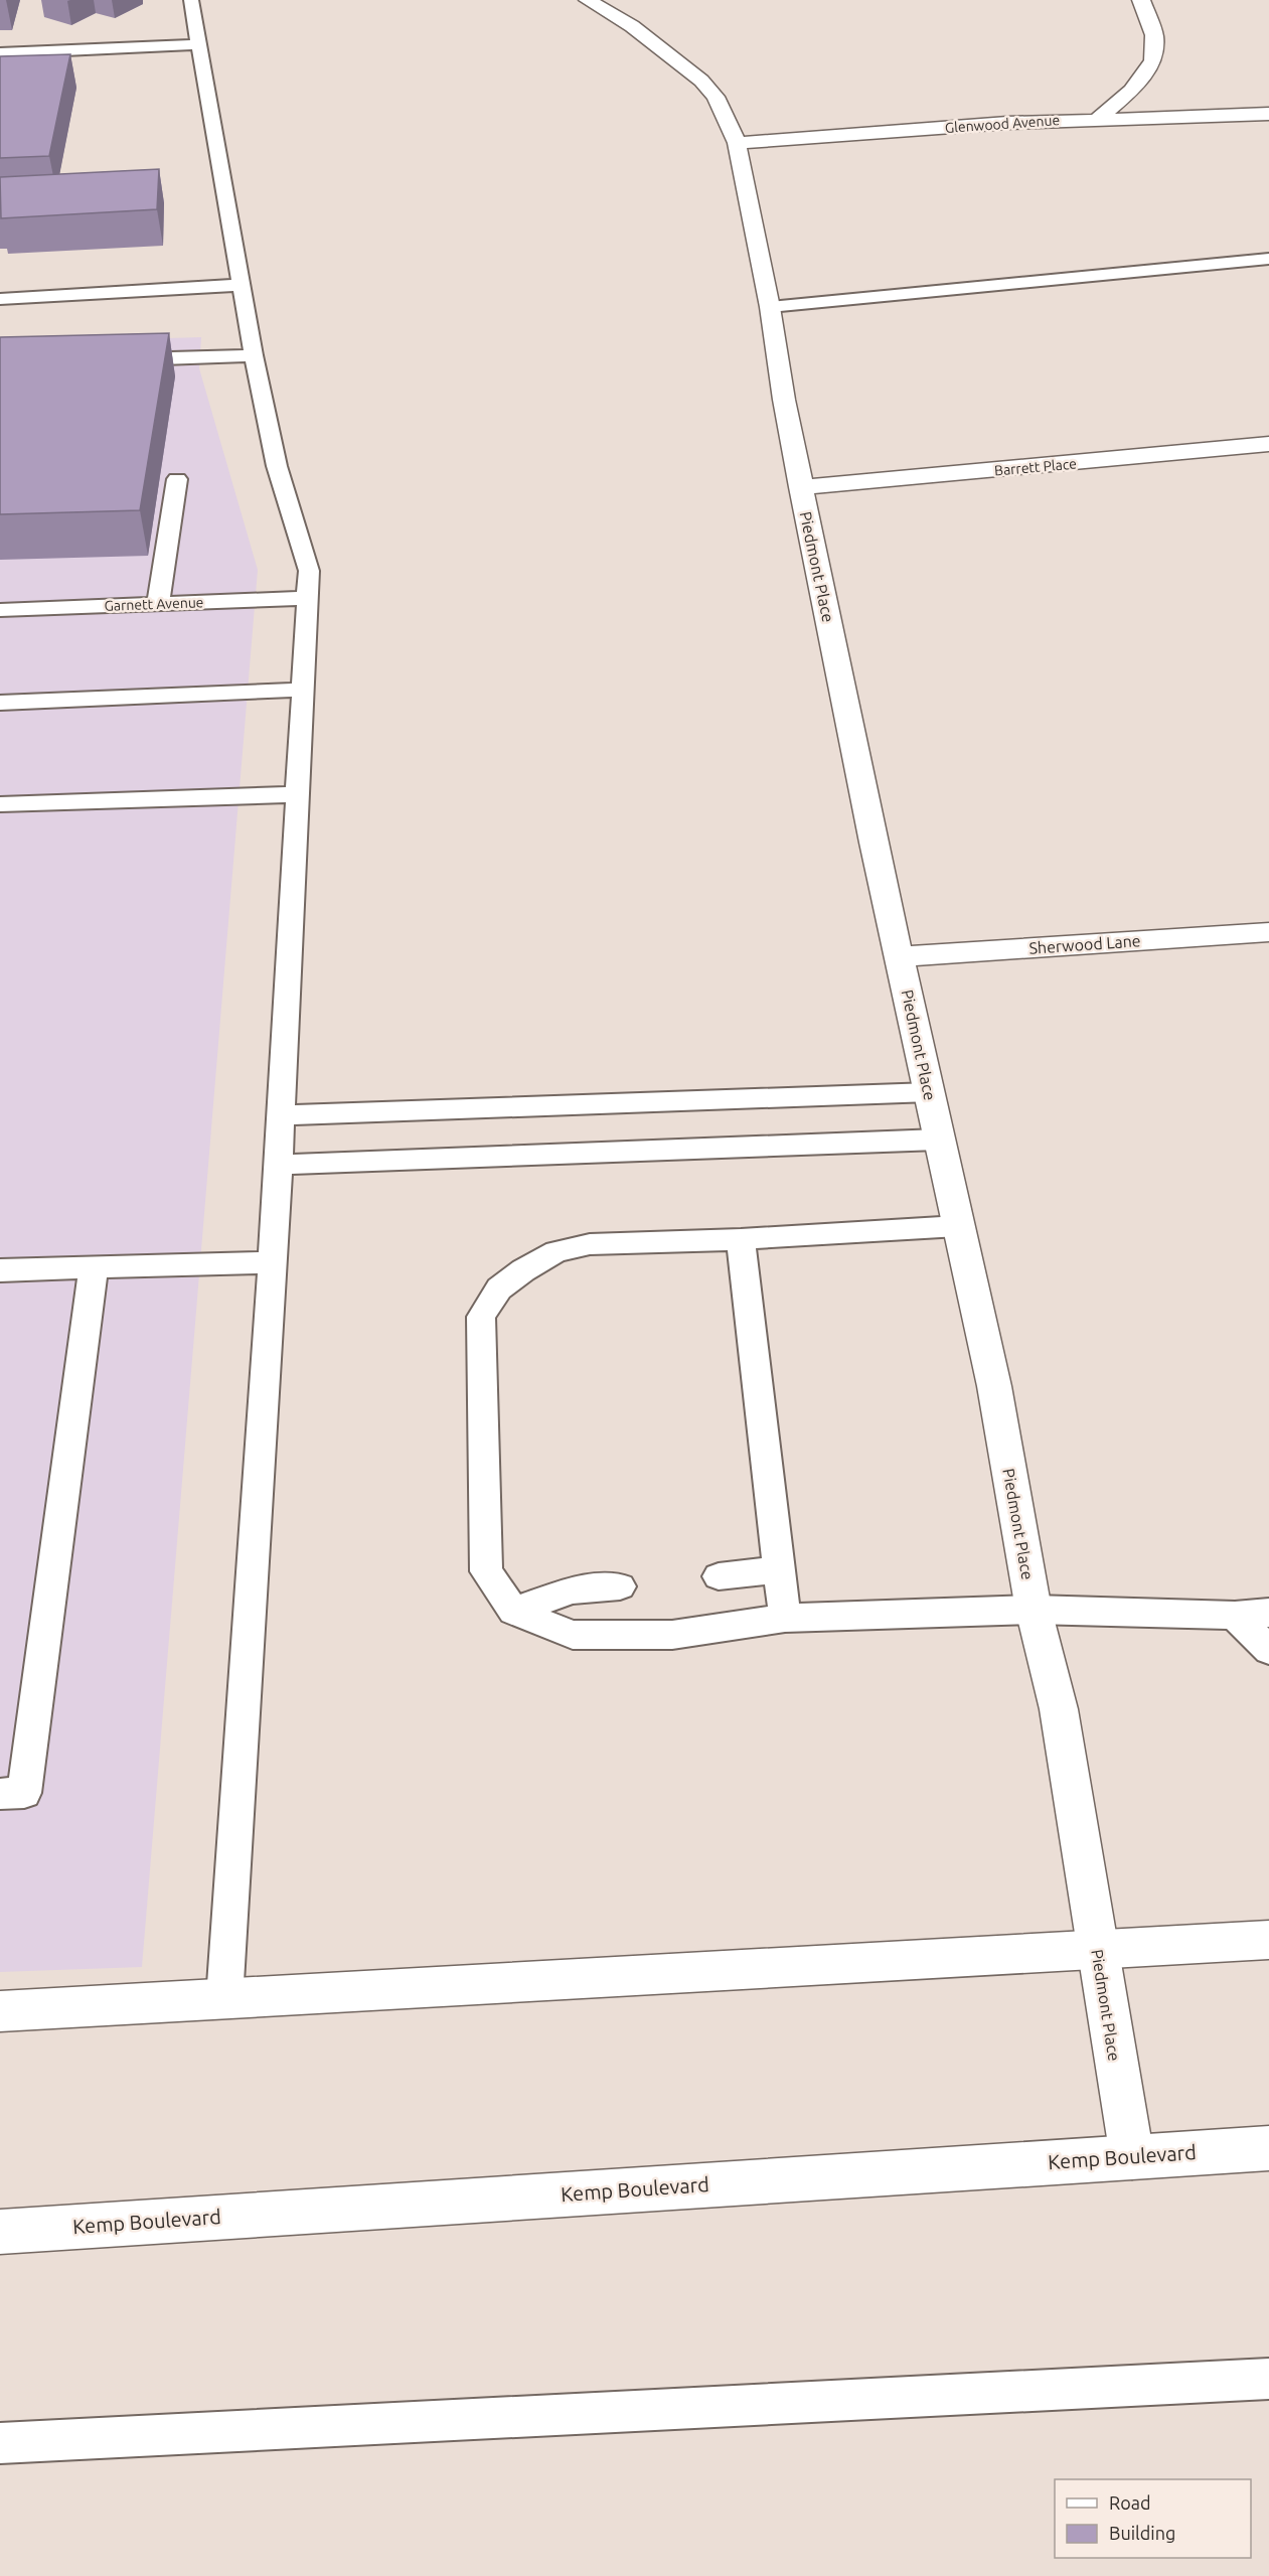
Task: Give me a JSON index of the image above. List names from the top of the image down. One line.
{"streets":{"street":["Glenwood Avenue","Barrett Place","Piedmont Place","Sherwood Lane","Kemp Boulevard"],"lane":["Garnett Avenue"]},"crossings":[["Glenwood Avenue","Piedmont Place"],["Barrett Place","Piedmont Place"],["Piedmont Place","Sherwood Lane"],["Piedmont Place","Kemp Boulevard"]],"legend":["Road","Building"]}
